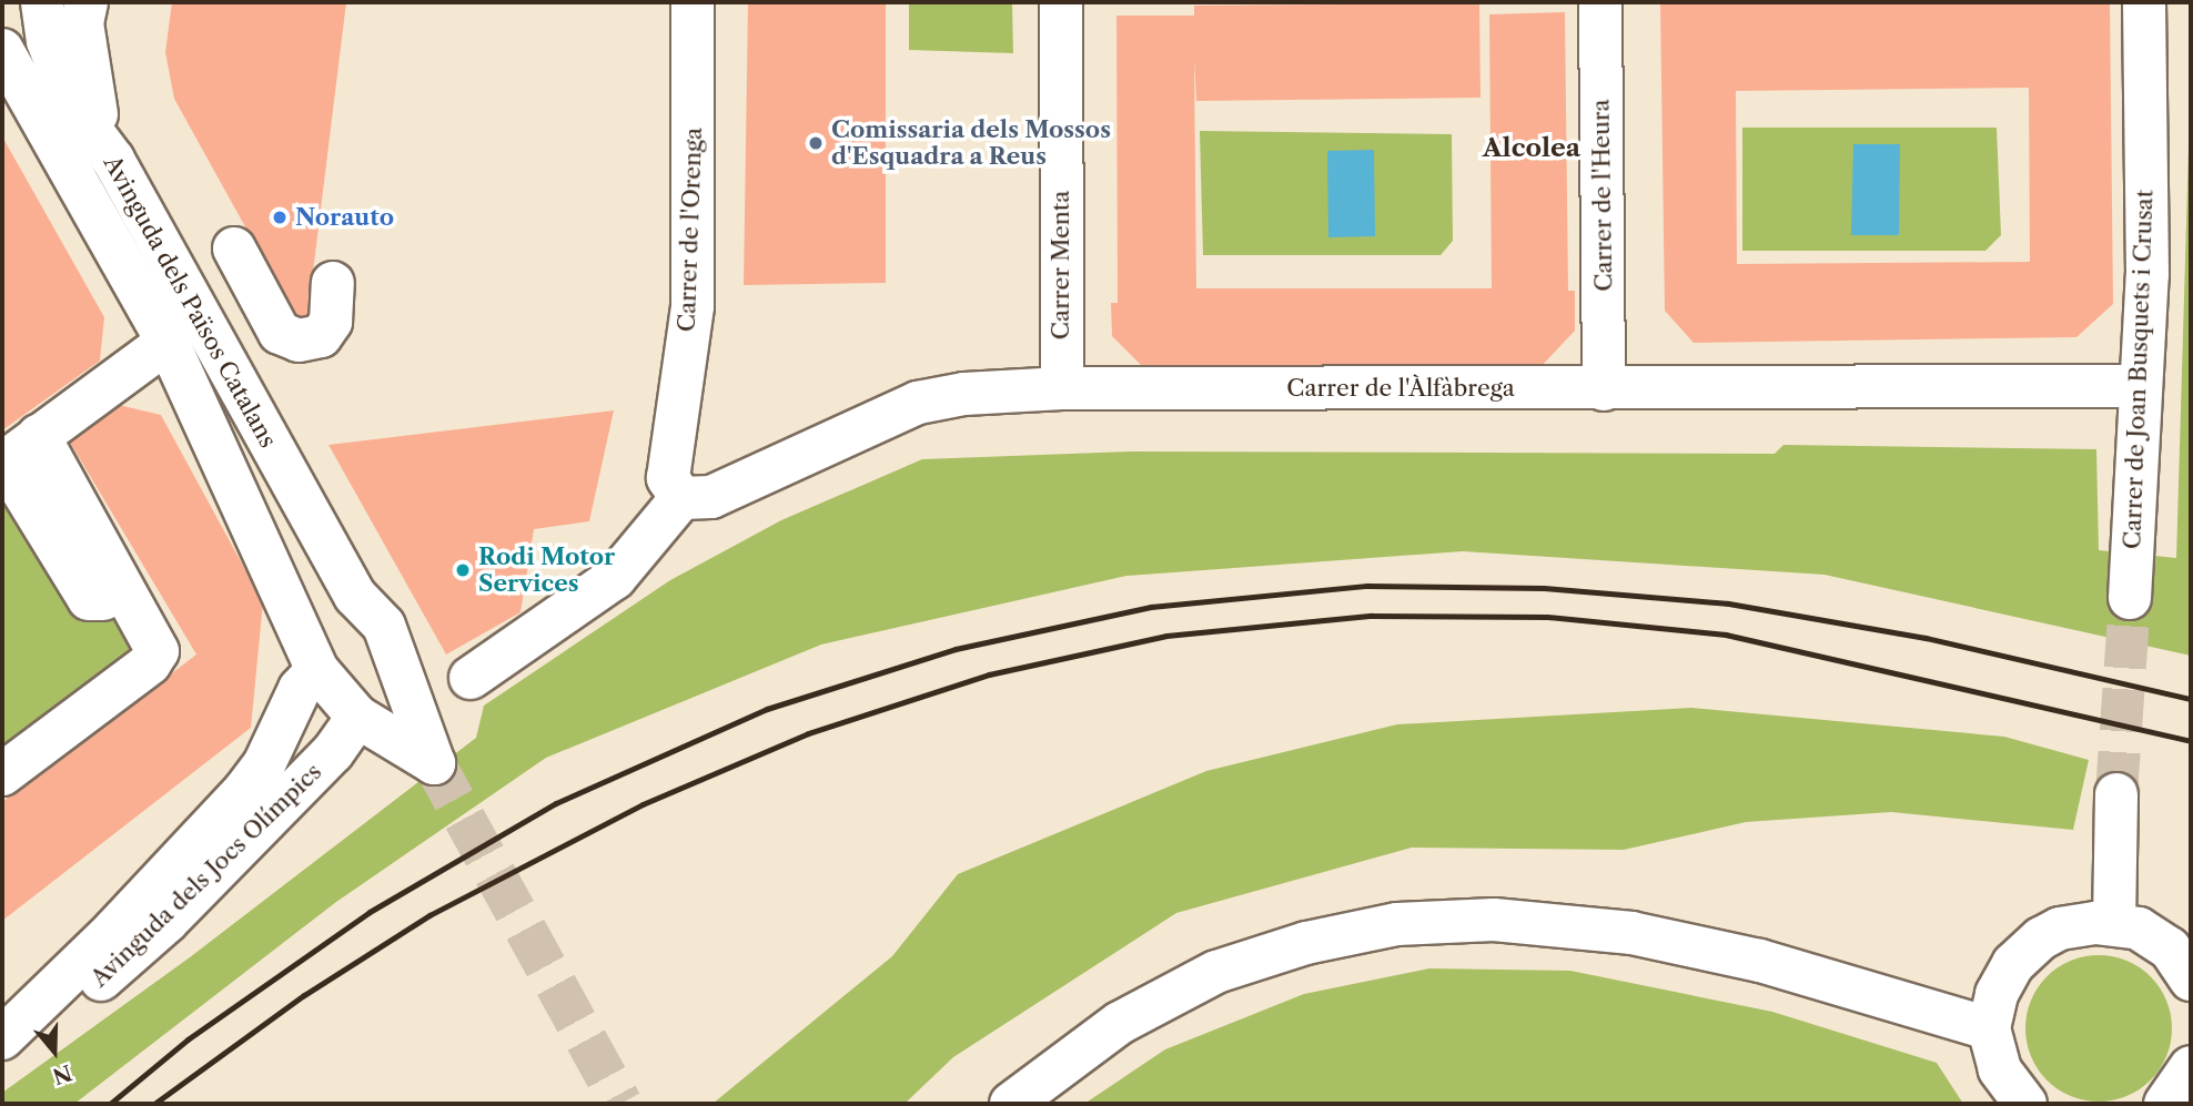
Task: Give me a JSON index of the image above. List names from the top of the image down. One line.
{"streets":{"street":["Carrer de l'Heura","Carrer de l'Orenga","Carrer Menta","Avinguda dels Països Catalans","Carrer de Joan Busquets i Crusat","Carrer de l'Àlfàbrega","Avinguda dels Jocs Olímpics"]},"crossings":[["Carrer de l'Heura","Carrer de l'Àlfàbrega"],["Carrer de l'Orenga","Carrer de l'Àlfàbrega"],["Carrer Menta","Carrer de l'Àlfàbrega"],["Avinguda dels Països Catalans","Avinguda dels Jocs Olímpics"],["Carrer de Joan Busquets i Crusat","Carrer de l'Àlfàbrega"]],"districts":["Alcolea"],"places":["Comissaria dels Mossos d'Esquadra a Reus","Norauto","Rodi Motor Services"],"north":"bottom"}
